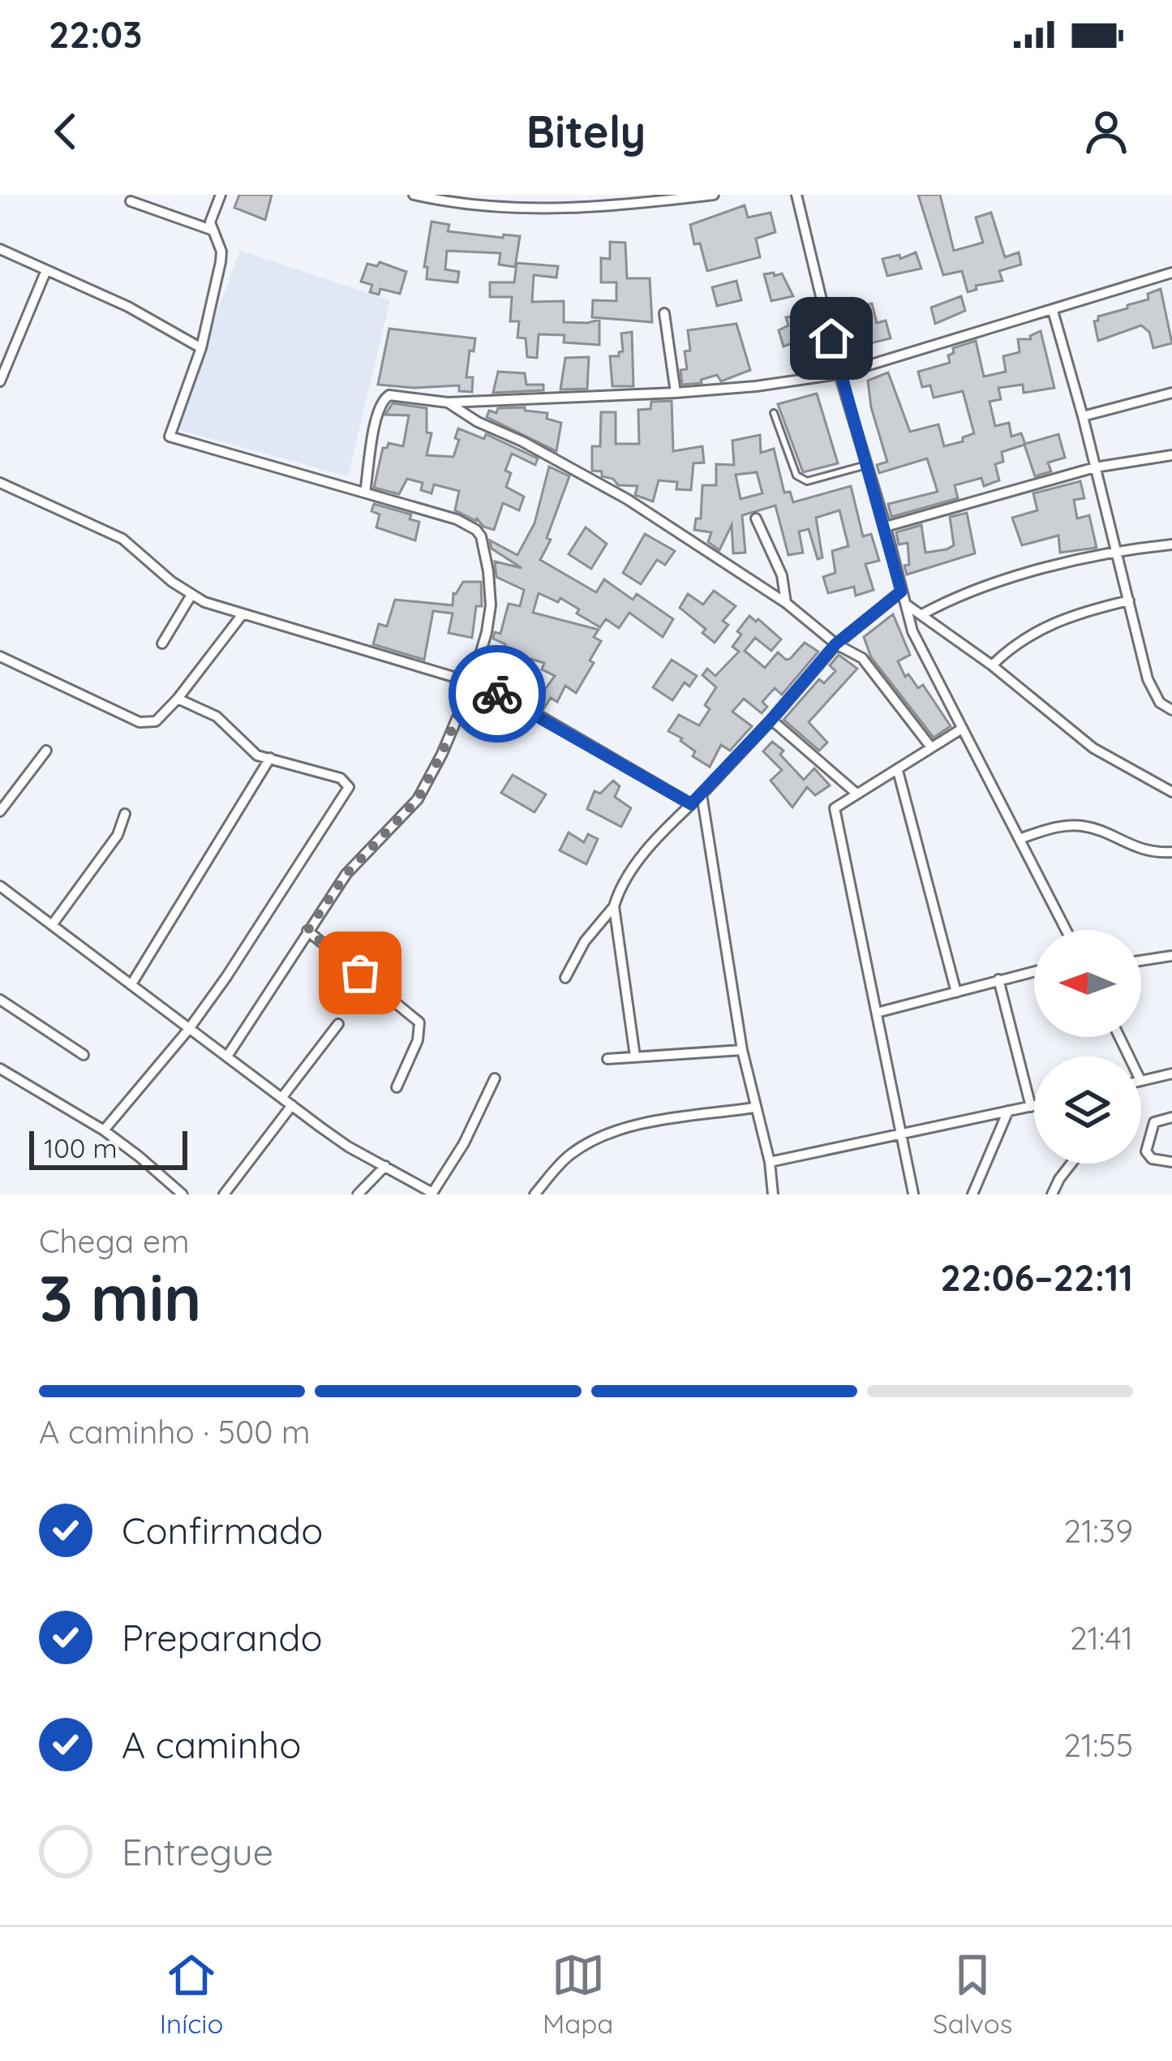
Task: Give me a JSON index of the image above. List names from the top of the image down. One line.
{"scale_bar":"100 m","north":"left","page":{"status":"22:03","header":"Bitely","scale":"100 m","heading":["3 min","Chega em","22:06–22:11"],"bar":"A caminho · 500 m","list":[["Confirmado","21:39"],["Preparando","21:41"],["A caminho","21:55"],"Entregue"],"tabs":["Início","Mapa","Salvos"]}}
